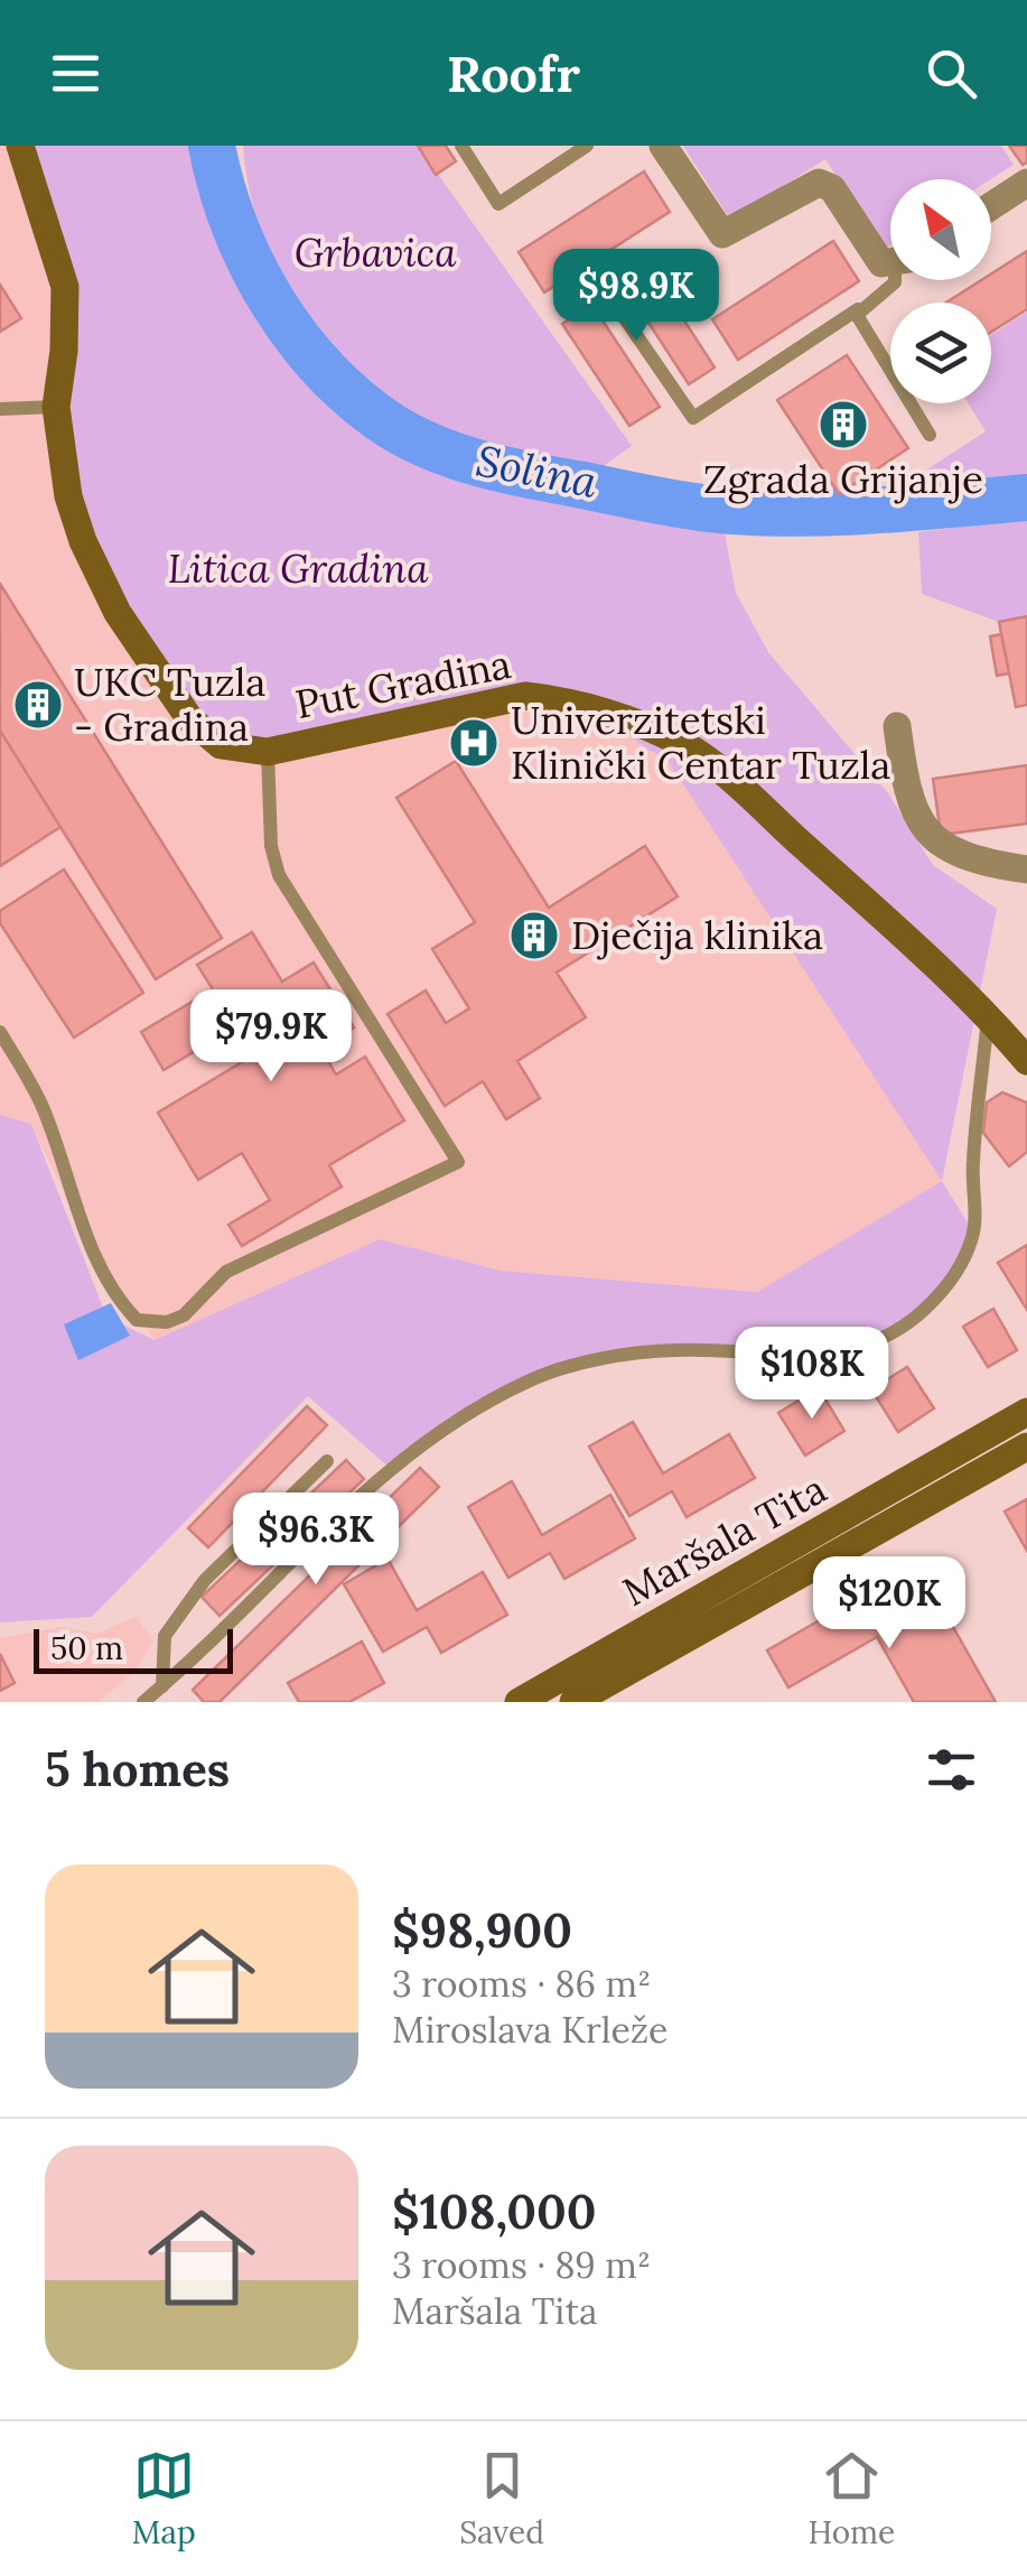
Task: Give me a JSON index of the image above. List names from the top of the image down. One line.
{"streets":{"street":["Put Gradina","Maršala Tita"]},"water":["Solina"],"parks":["Grbavica","Litica Gradina"],"places":{"building":["Zgrada Grijanje","UKC Tuzla - Gradina","Dječija klinika"],"hospital":["Univerzitetski Klinički Centar Tuzla"]},"scale_bar":"50 m","north":"top left","page":{"header":"Roofr","price":["$98.9K","$79.9K","$108K","$96.3K","$120K"],"scale":"50 m","heading":"5 homes","list":[{"name":"$98,900","note":"3 rooms · 86 m² · Miroslava Krleže"},{"name":"$108,000","note":"3 rooms · 89 m² · Maršala Tita"}],"tabs":["Map","Saved","Home"]}}
